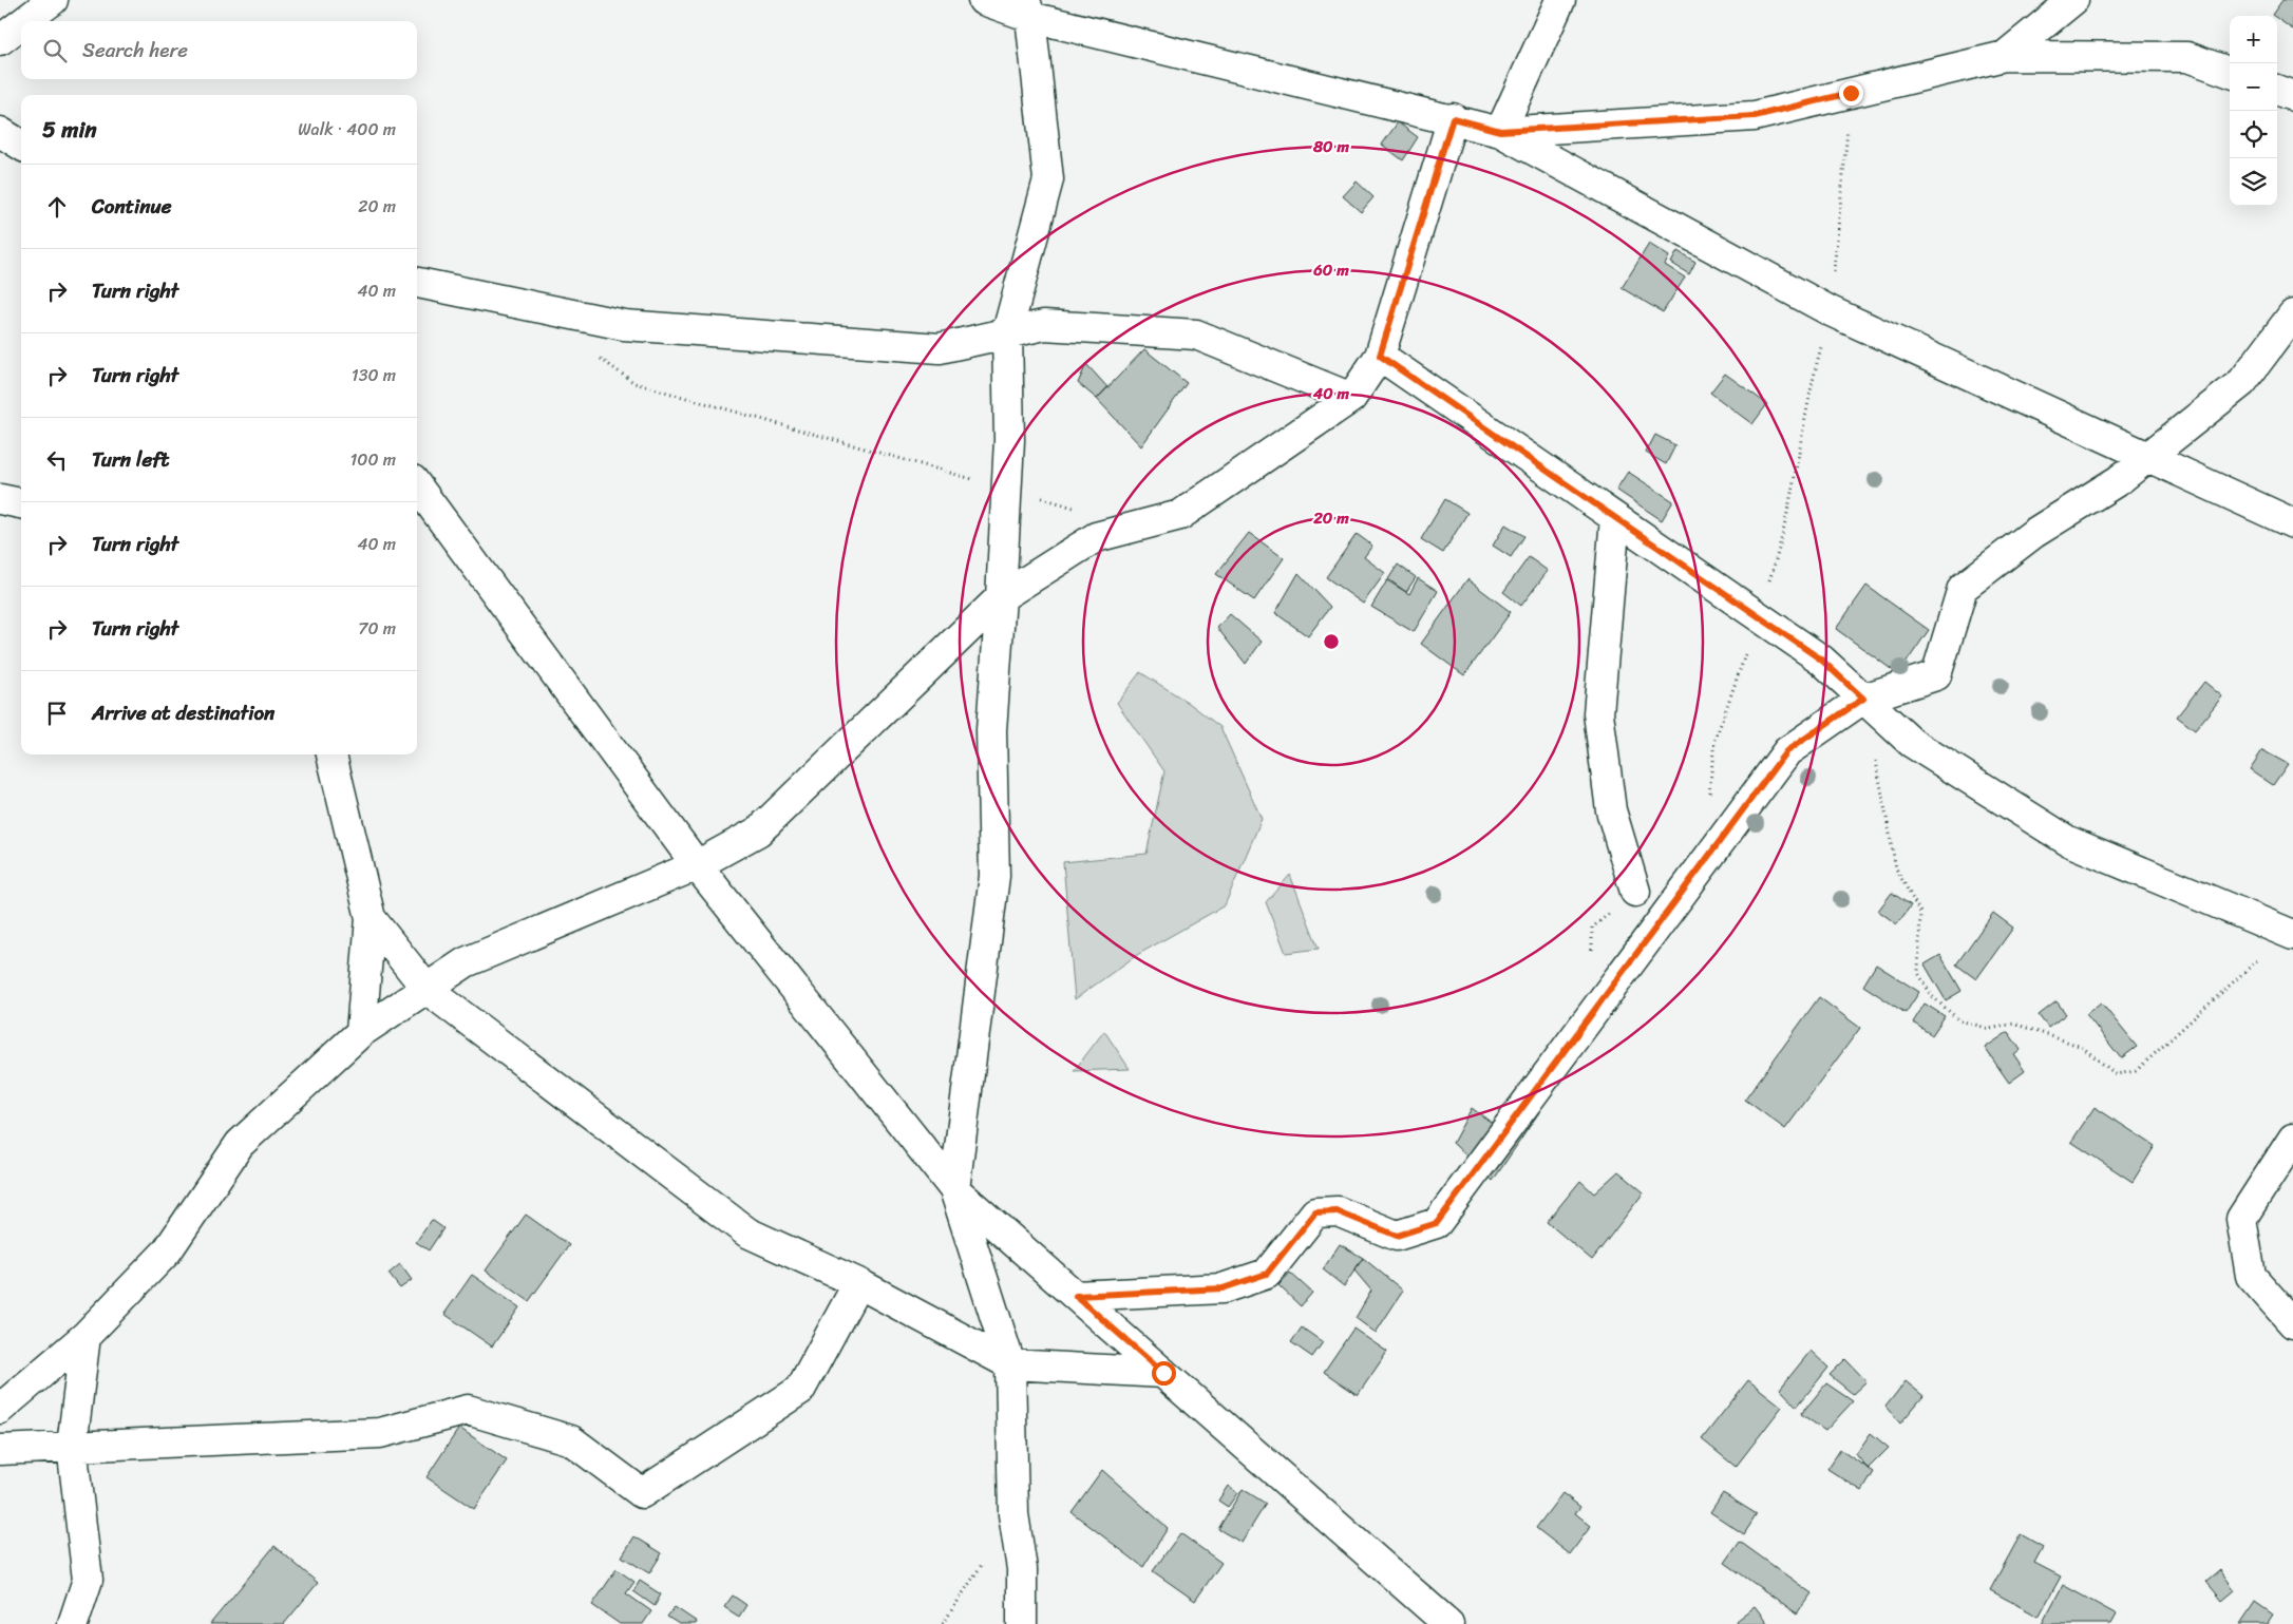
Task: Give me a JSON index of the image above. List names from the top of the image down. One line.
{"page":{"map_buttons":["+","−"],"search":"Search here","heading":["5 min","Walk · 400 m"],"list":[["Continue","20 m"],["Turn right","40 m"],["Turn right","130 m"],["Turn left","100 m"],["Turn right","40 m"],["Turn right","70 m"],"Arrive at destination"]},"rings":["80 m","60 m","40 m","20 m"]}
